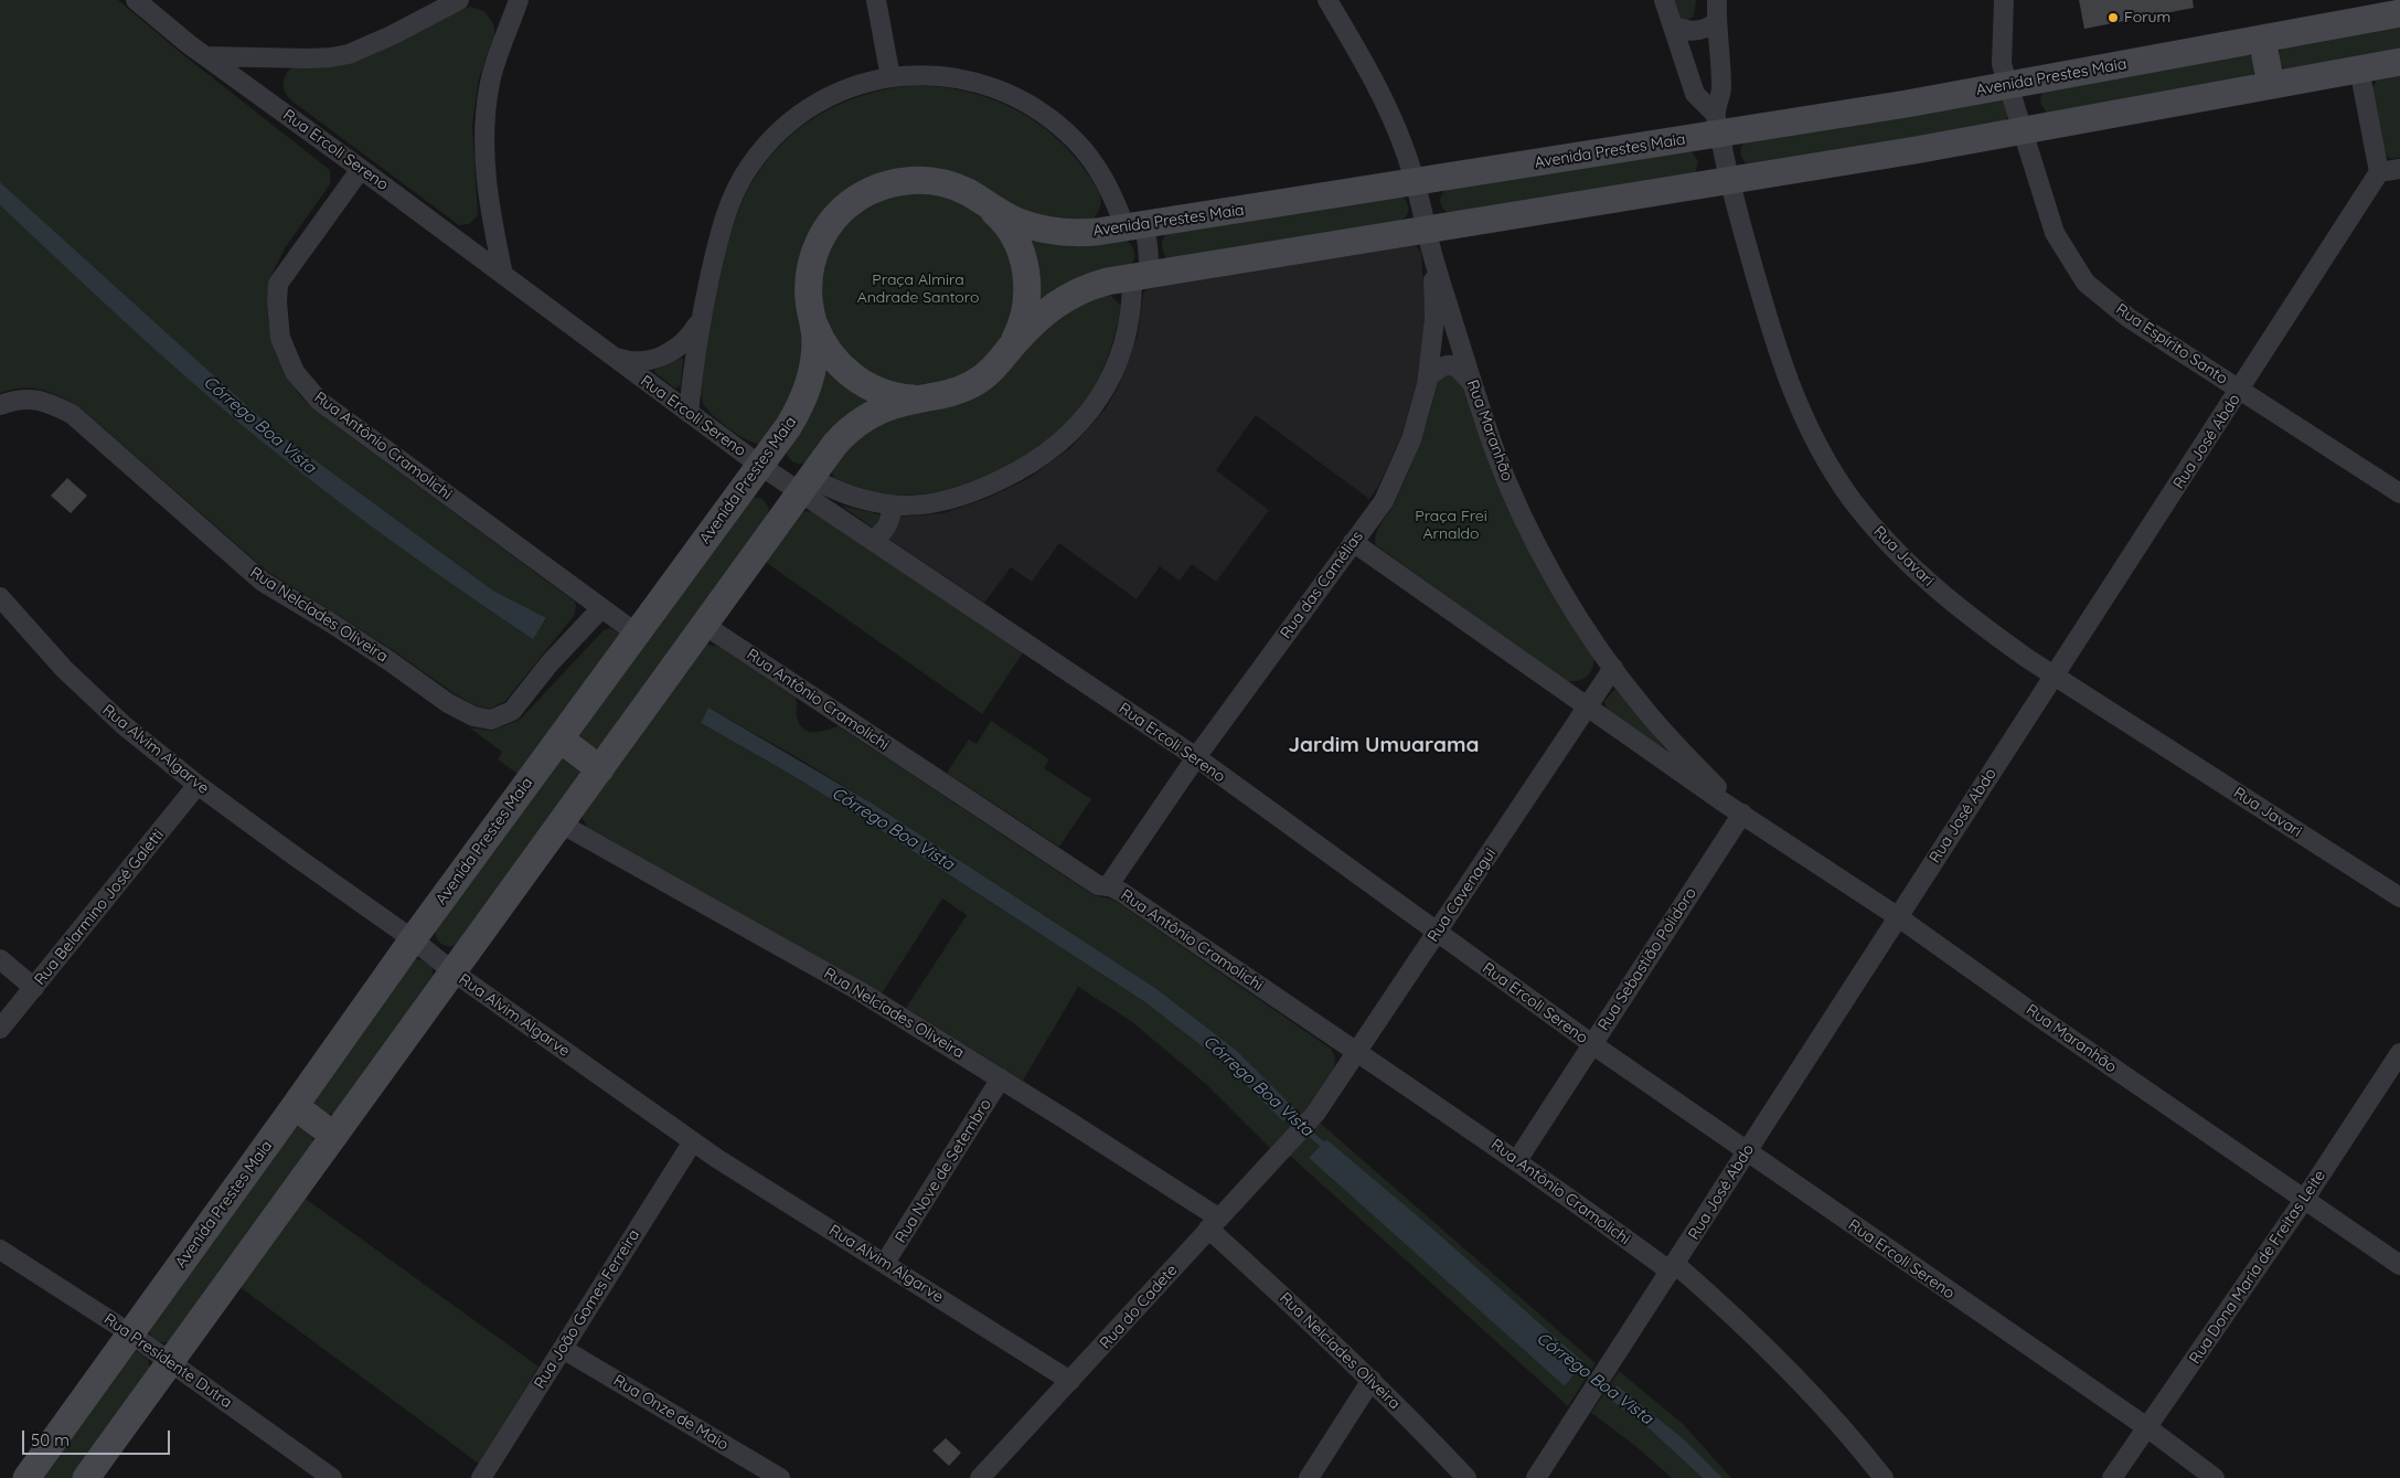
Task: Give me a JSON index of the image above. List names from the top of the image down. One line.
{"streets":{"street":["Avenida Prestes Maia","Rua Ercoli Sereno","Rua Espírito Santo","Rua Maranhão","Rua José Abdo","Rua Antônio Cramolichi","Rua Javari","Rua das Camélias","Rua Nelcíades Oliveira","Rua Alvim Algarve","Rua Cavenagui","Rua Belarmino José Galetti","Rua Sebastião Polidoro","Rua Nove de Setembro","Rua Dona Maria de Freitas Leite","Rua do Cadete","Rua João Gomes Ferreira","Rua Presidente Dutra","Rua Onze de Maio"]},"crossings":[["Avenida Prestes Maia","Rua Ercoli Sereno"],["Avenida Prestes Maia","Rua Espírito Santo"],["Avenida Prestes Maia","Rua Maranhão"],["Avenida Prestes Maia","Rua Antônio Cramolichi"],["Avenida Prestes Maia","Rua Javari"],["Avenida Prestes Maia","Rua Alvim Algarve"],["Avenida Prestes Maia","Rua Presidente Dutra"],["Rua Ercoli Sereno","Rua José Abdo"],["Rua Ercoli Sereno","Rua Antônio Cramolichi"],["Rua Ercoli Sereno","Rua das Camélias"],["Rua Ercoli Sereno","Rua Cavenagui"],["Rua Ercoli Sereno","Rua Sebastião Polidoro"],["Rua Ercoli Sereno","Rua Dona Maria de Freitas Leite"],["Rua Espírito Santo","Rua José Abdo"],["Rua Maranhão","Rua José Abdo"],["Rua Maranhão","Rua das Camélias"],["Rua Maranhão","Rua Cavenagui"],["Rua Maranhão","Rua Sebastião Polidoro"],["Rua Maranhão","Rua Dona Maria de Freitas Leite"],["Rua José Abdo","Rua Antônio Cramolichi"],["Rua José Abdo","Rua Javari"],["Rua Antônio Cramolichi","Rua das Camélias"],["Rua Antônio Cramolichi","Rua Nelcíades Oliveira"],["Rua Antônio Cramolichi","Rua Cavenagui"],["Rua Antônio Cramolichi","Rua Sebastião Polidoro"],["Rua Nelcíades Oliveira","Rua Nove de Setembro"],["Rua Nelcíades Oliveira","Rua do Cadete"],["Rua Alvim Algarve","Rua Belarmino José Galetti"],["Rua Alvim Algarve","Rua Nove de Setembro"],["Rua Alvim Algarve","Rua do Cadete"],["Rua Alvim Algarve","Rua João Gomes Ferreira"],["Rua Cavenagui","Rua do Cadete"],["Rua João Gomes Ferreira","Rua Onze de Maio"]],"districts":["Jardim Umuarama"],"water":["Córrego Boa Vista"],"parks":["Praça Almira Andrade Santoro","Praça Frei Arnaldo"],"places":["Forum"],"scale_bar":"50 m"}
